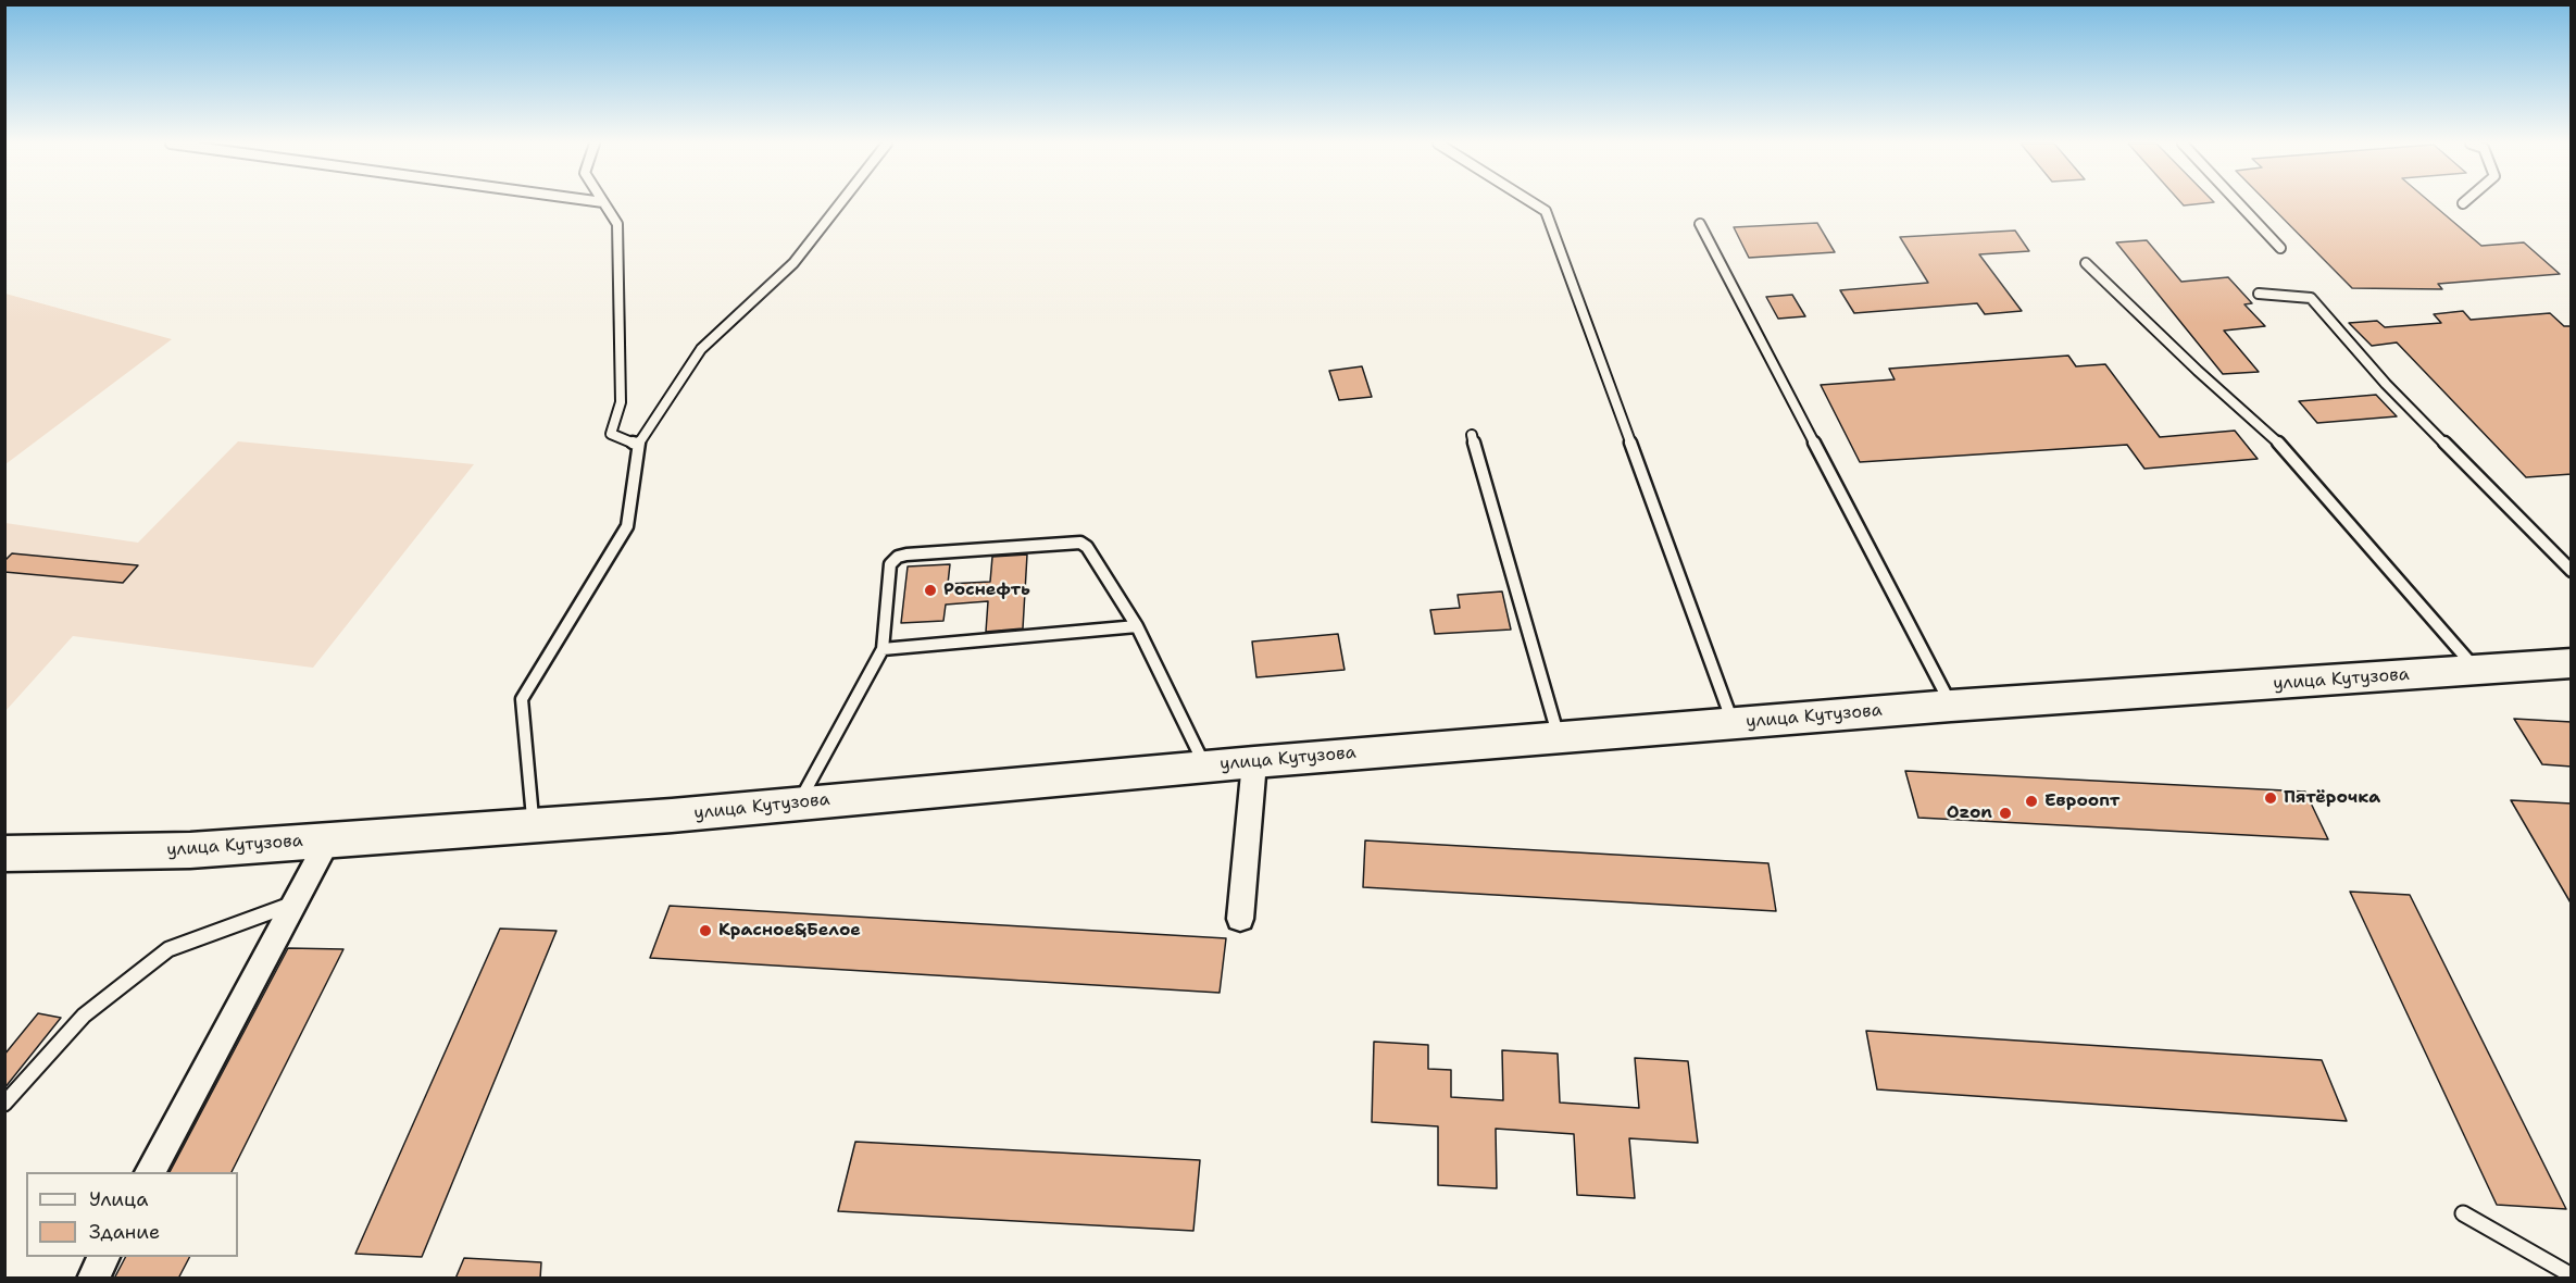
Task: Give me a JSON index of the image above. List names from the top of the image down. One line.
{"streets":{"main road":["улица Кутузова"]},"places":["Роснефть","Пятёрочка","Евроопт","Ozon","Красное&Белое"],"legend":["Улица","Здание"]}
